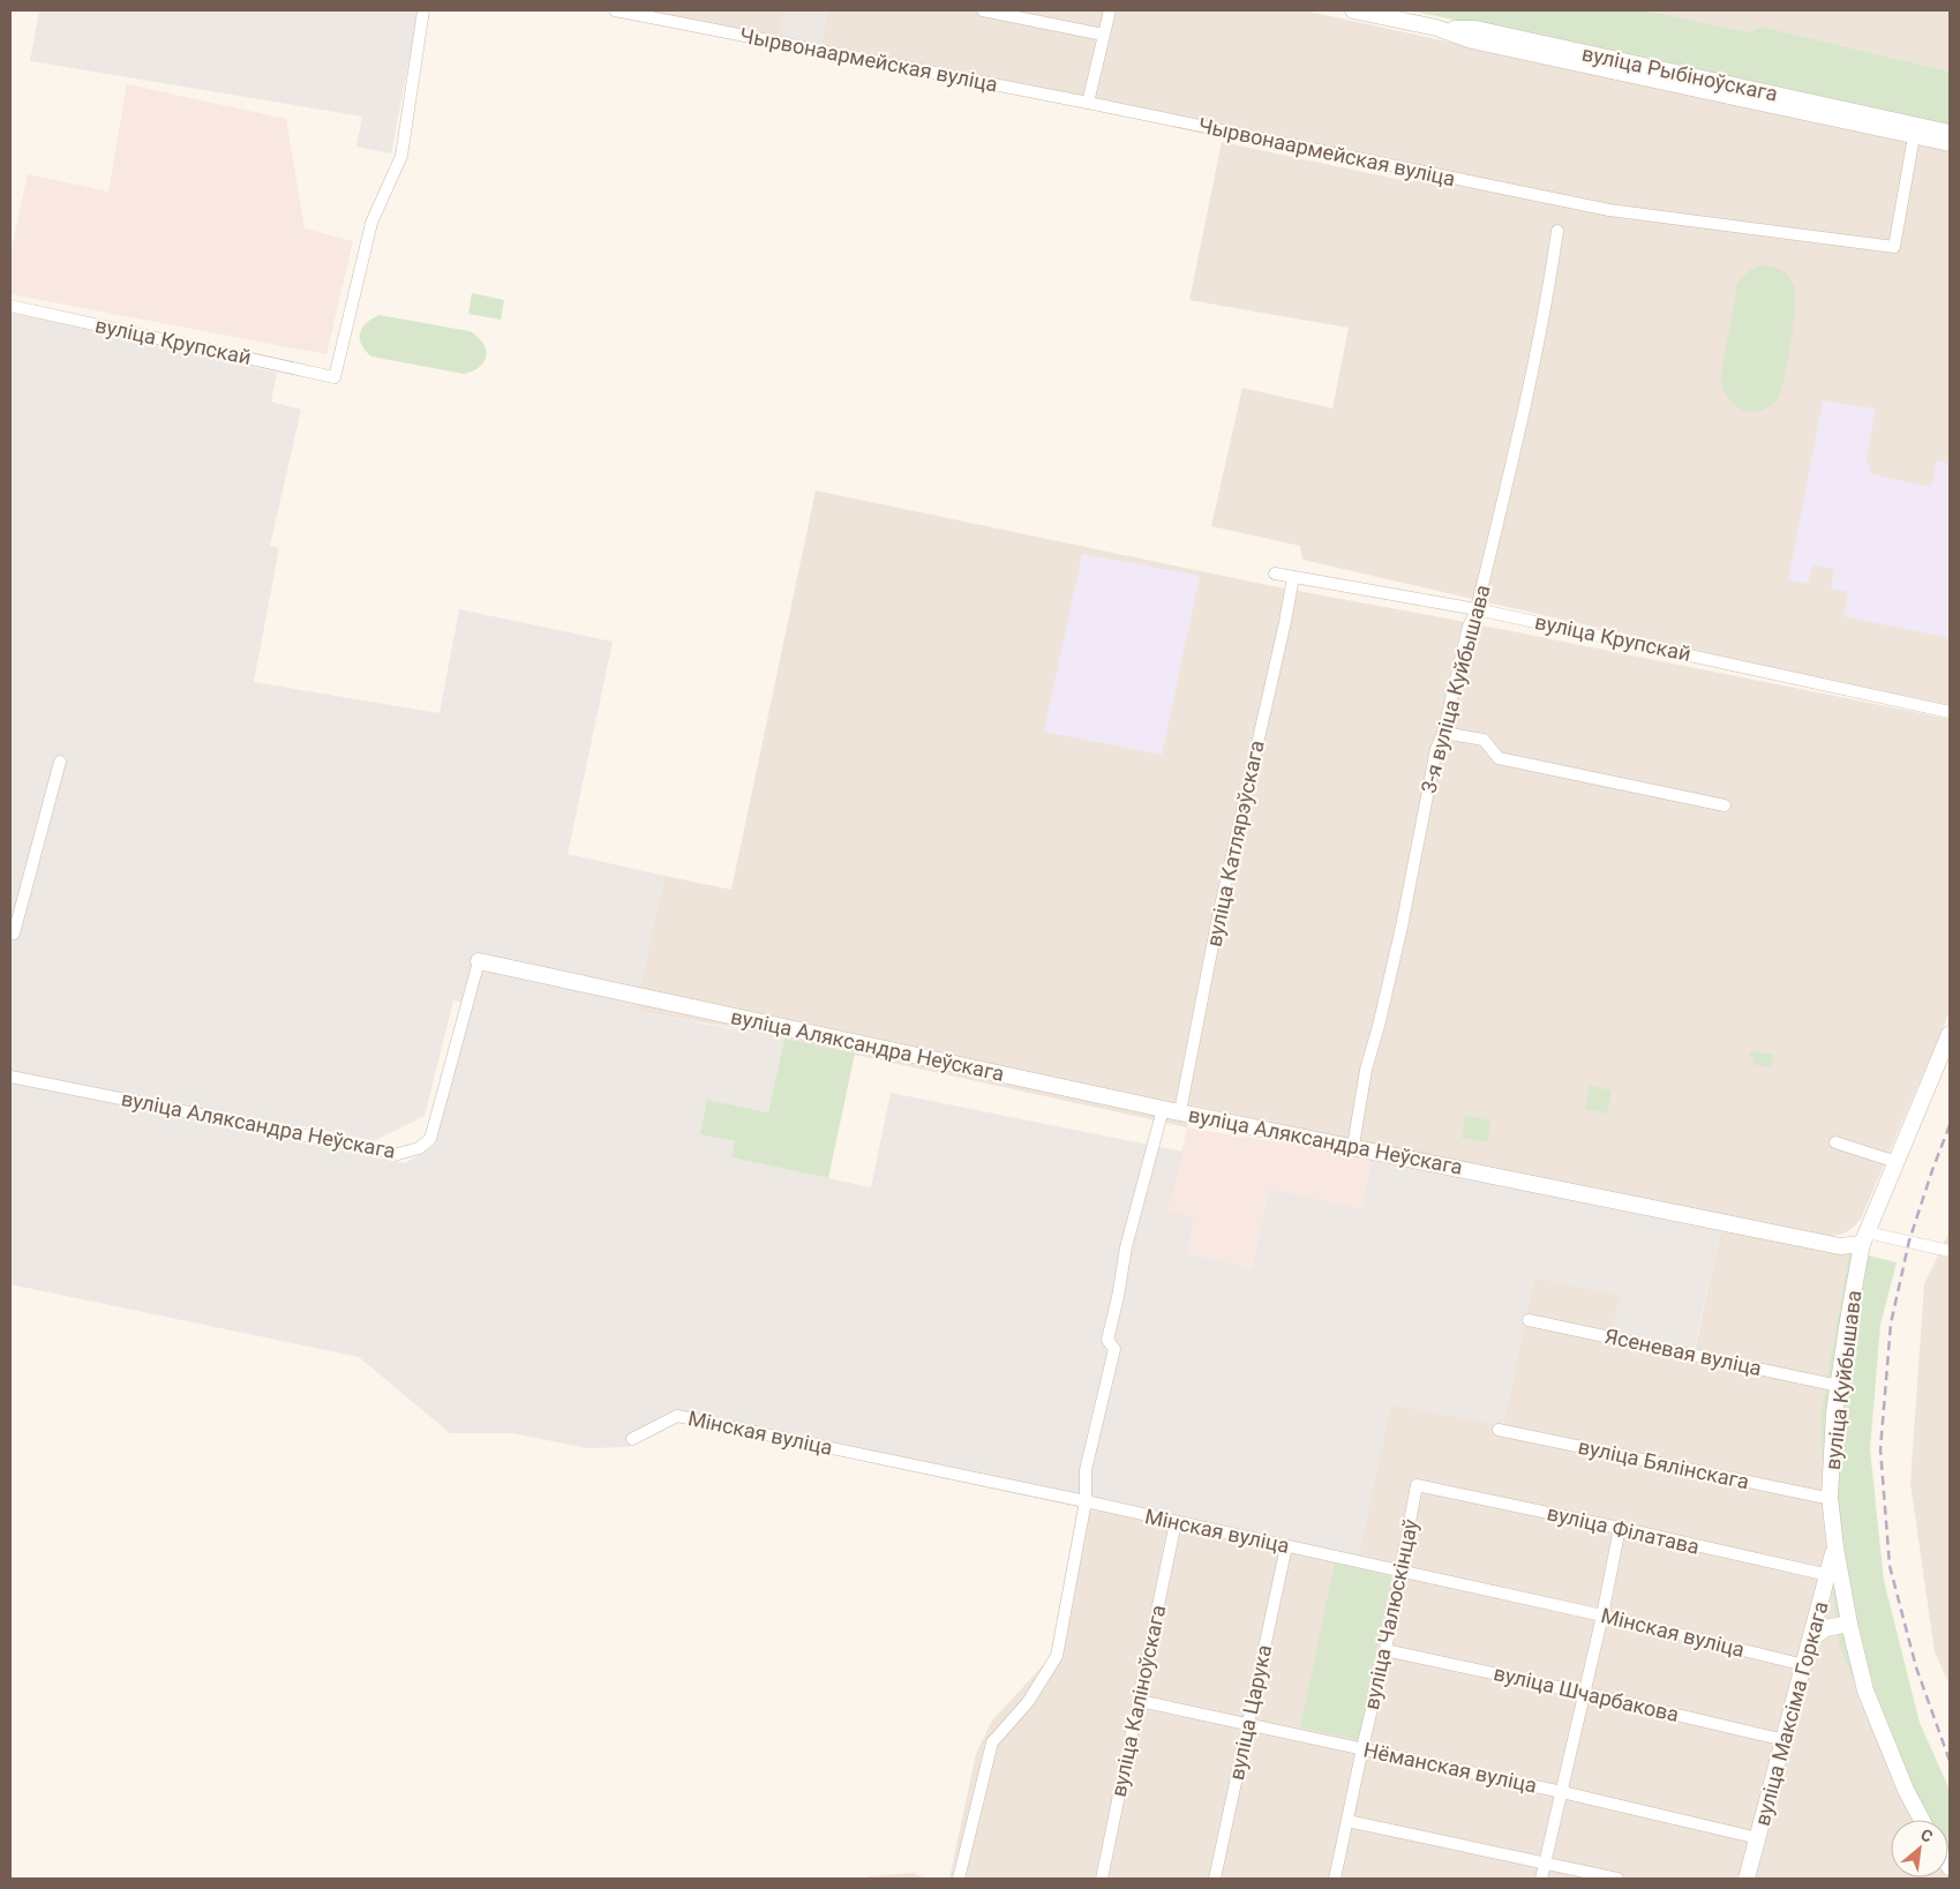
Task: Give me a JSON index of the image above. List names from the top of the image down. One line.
{"streets":{"street":["Чырвонаармейская вуліца","вуліца Рыбіноўскага","вуліца Крупскай","3-я вуліца Куйбышава","вуліца Катлярэўскага","вуліца Аляксандра Неўскага","Ясеневая вуліца","вуліца Куйбышава","Мінская вуліца","вуліца Бялінскага","вуліца Філатава","вуліца Чалюскінцаў","вуліца Шчарбакова","вуліца Каліноўскага","вуліца Царука","вуліца Максіма Горкага","Нёманская вуліца"]},"crossings":[["Чырвонаармейская вуліца","вуліца Рыбіноўскага"],["вуліца Крупскай","3-я вуліца Куйбышава"],["вуліца Крупскай","вуліца Катлярэўскага"],["3-я вуліца Куйбышава","вуліца Аляксандра Неўскага"],["вуліца Катлярэўскага","вуліца Аляксандра Неўскага"],["вуліца Аляксандра Неўскага","вуліца Куйбышава"],["Ясеневая вуліца","вуліца Куйбышава"],["вуліца Куйбышава","вуліца Бялінскага"],["вуліца Куйбышава","вуліца Максіма Горкага"],["Мінская вуліца","вуліца Чалюскінцаў"],["Мінская вуліца","вуліца Каліноўскага"],["Мінская вуліца","вуліца Царука"],["Мінская вуліца","вуліца Максіма Горкага"],["вуліца Філатава","вуліца Чалюскінцаў"],["вуліца Філатава","вуліца Максіма Горкага"],["вуліца Чалюскінцаў","вуліца Шчарбакова"],["вуліца Чалюскінцаў","Нёманская вуліца"],["вуліца Шчарбакова","вуліца Максіма Горкага"],["вуліца Каліноўскага","Нёманская вуліца"],["вуліца Царука","Нёманская вуліца"],["вуліца Максіма Горкага","Нёманская вуліца"]],"north":"top right"}
